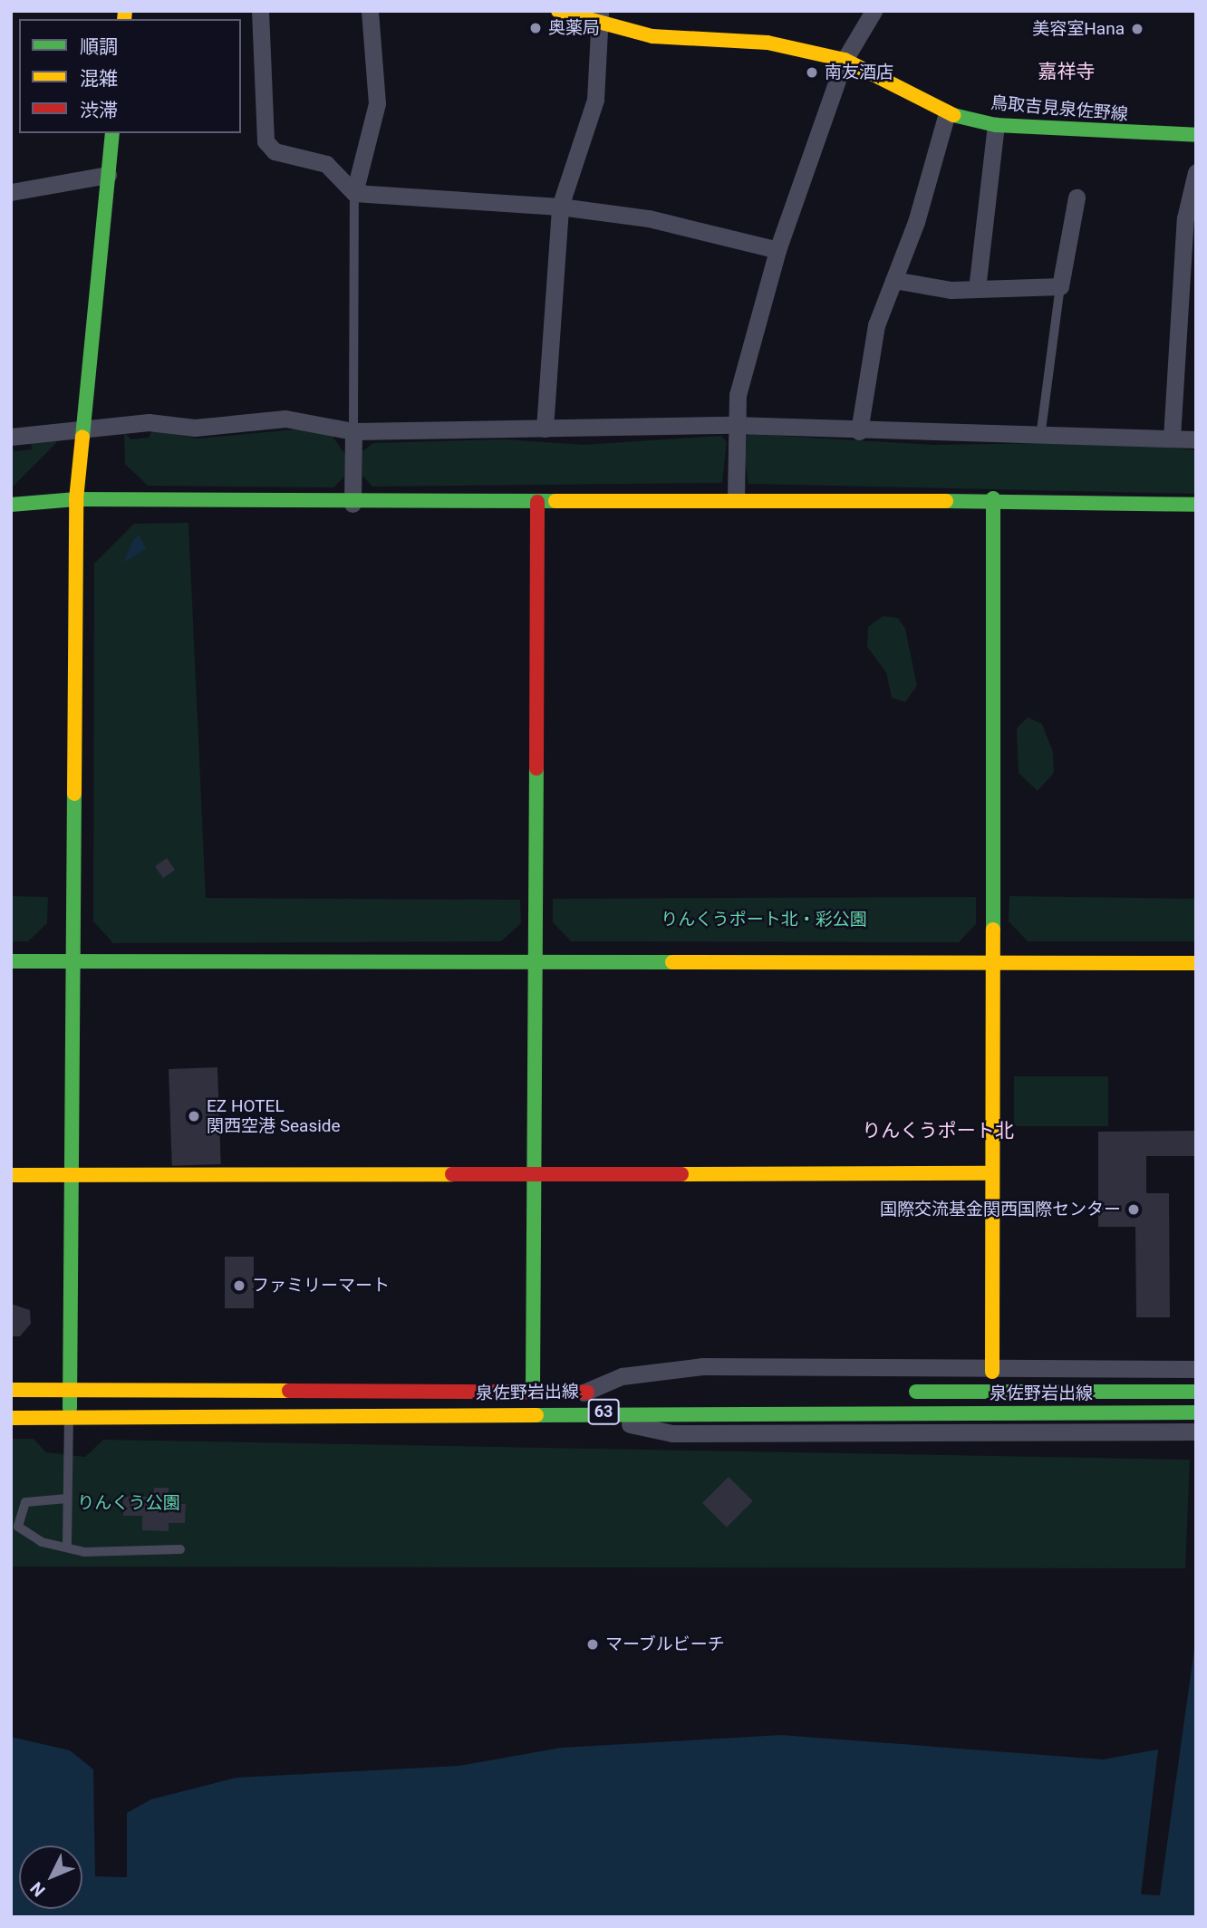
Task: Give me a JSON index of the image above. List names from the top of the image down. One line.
{"streets":{"street":["鳥取吉見泉佐野線","泉佐野岩出線","63"]},"districts":["嘉祥寺","りんくうポート北"],"parks":["りんくうポート北・彩公園","りんくう公園"],"places":["奥薬局","美容室Hana","南友酒店","EZ HOTEL 関西空港 Seaside","国際交流基金関西国際センター","ファミリーマート","マーブルビーチ"],"legend":["順調","混雑","渋滞"],"north":"bottom left"}
